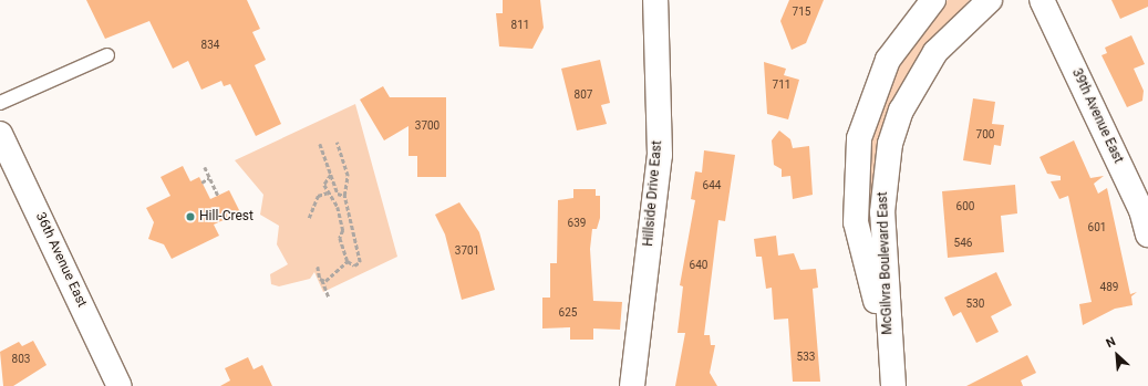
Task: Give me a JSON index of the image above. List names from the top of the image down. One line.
{"streets":{"street":["39th Avenue East","Hillside Drive East","36th Avenue East","McGilvra Boulevard East"]},"places":["Hill-Crest"],"house_numbers":["715","811","834","711","807","3700","700","644","600","639","601","546","3701","640","489","530","625","533","803"],"north":"top left"}
